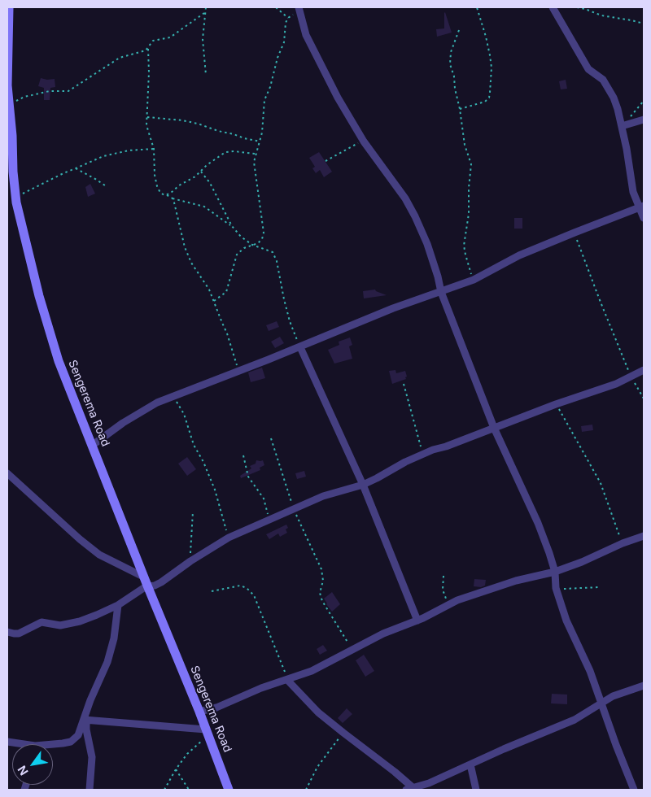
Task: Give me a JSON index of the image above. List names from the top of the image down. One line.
{"streets":{"main road":["Sengerema Road"]},"north":"bottom left"}
